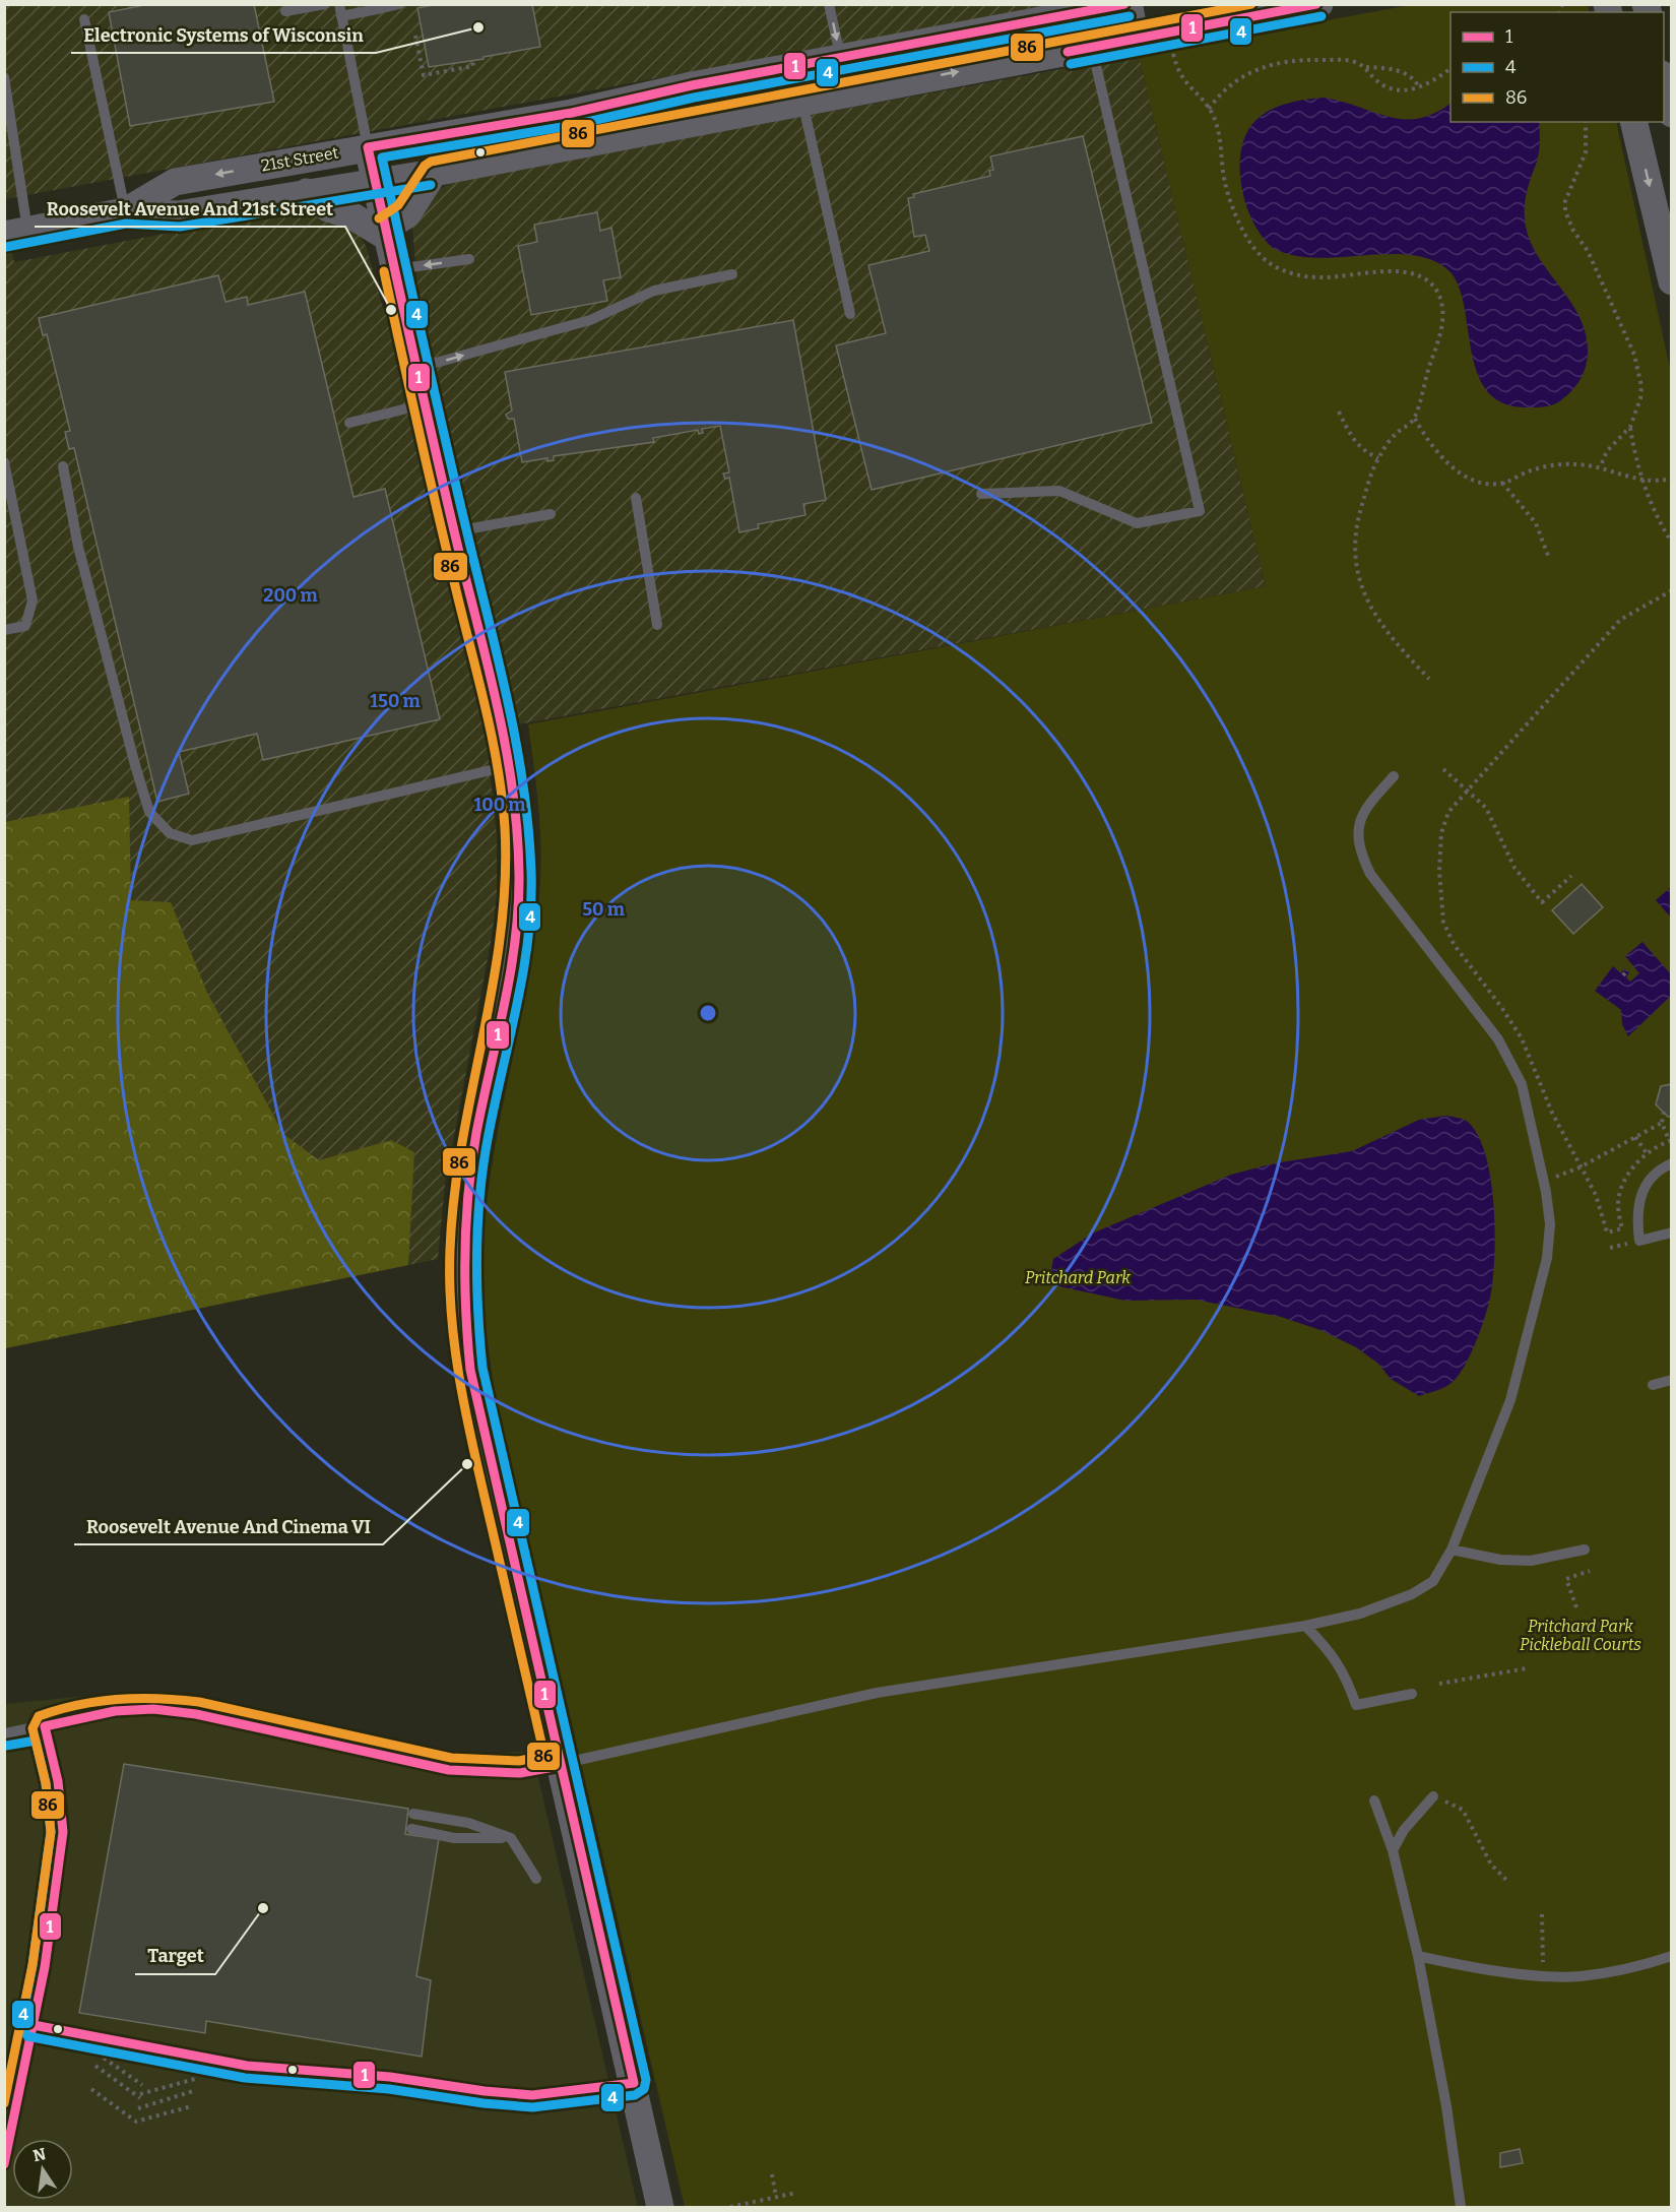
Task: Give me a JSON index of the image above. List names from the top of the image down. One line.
{"streets":{"street":["21st Street"]},"parks":["Pritchard Park","Pritchard Park Pickleball Courts"],"places":["Electronic Systems of Wisconsin","Roosevelt Avenue And 21st Street","Roosevelt Avenue And Cinema VI","Target"],"lines":["transit line 1","transit line 86","transit line 4"],"legend":["1","4","86"],"north":"top","rings":["200 m","150 m","100 m","50 m"]}
